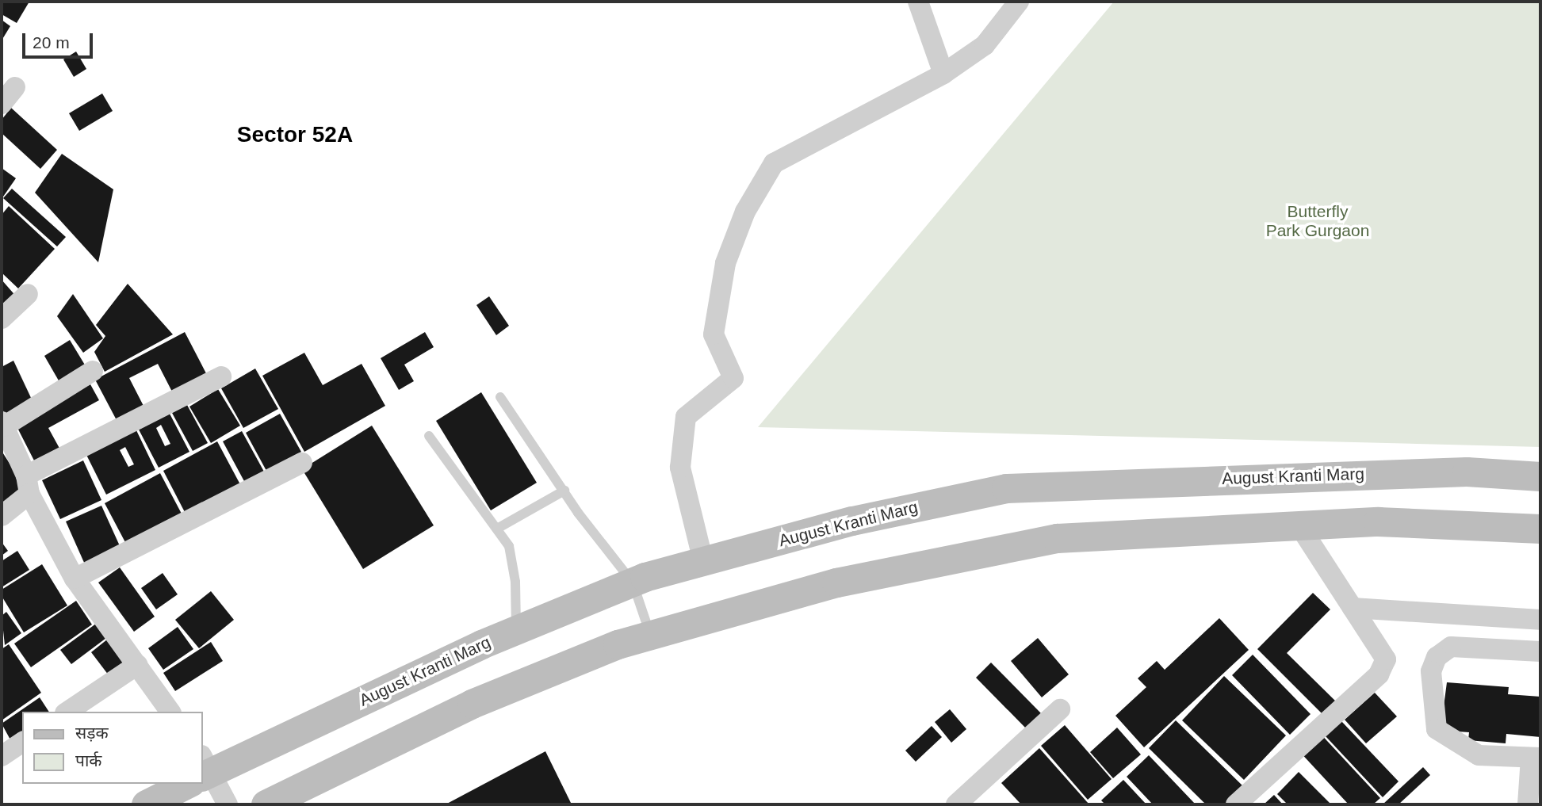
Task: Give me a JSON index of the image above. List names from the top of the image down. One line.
{"streets":{"main road":["August Kranti Marg"]},"districts":["Sector 52A"],"parks":["Butterfly Park Gurgaon"],"legend":["सड़क","पार्क"],"scale_bar":"20 m"}
